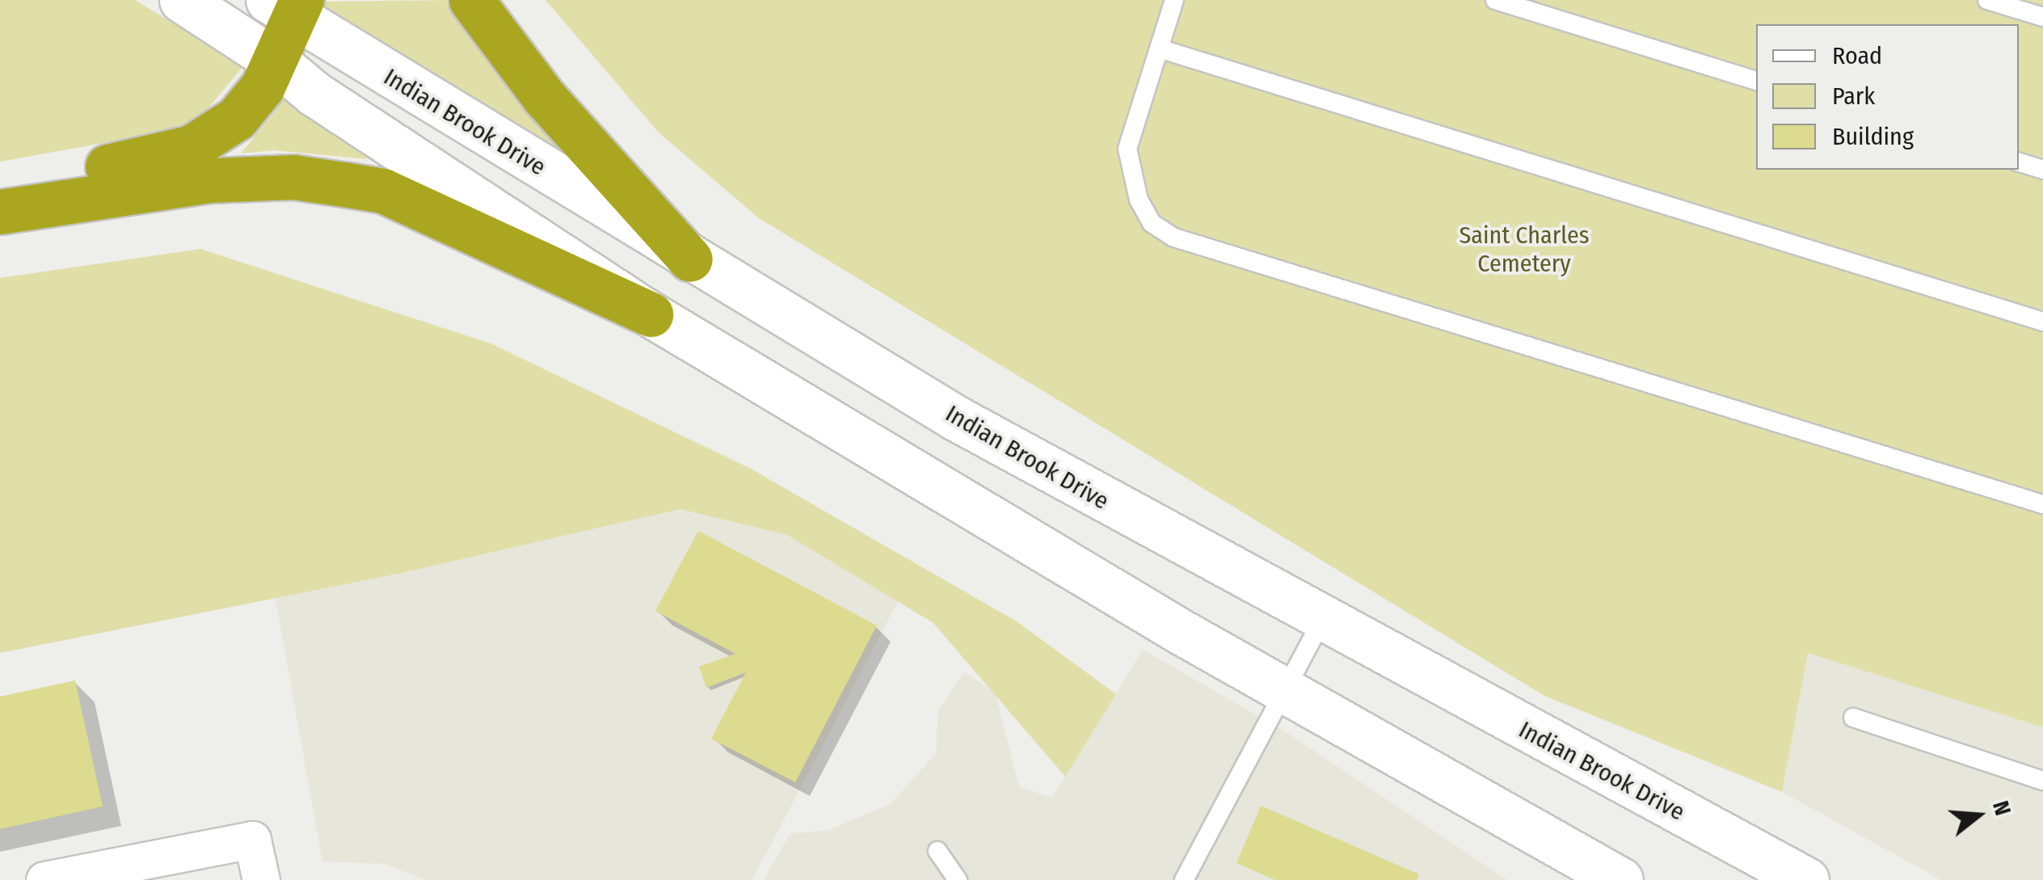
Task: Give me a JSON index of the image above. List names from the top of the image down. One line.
{"streets":{"main road":["Indian Brook Drive"]},"parks":["Saint Charles Cemetery"],"legend":["Road","Park","Building"],"north":"right"}
